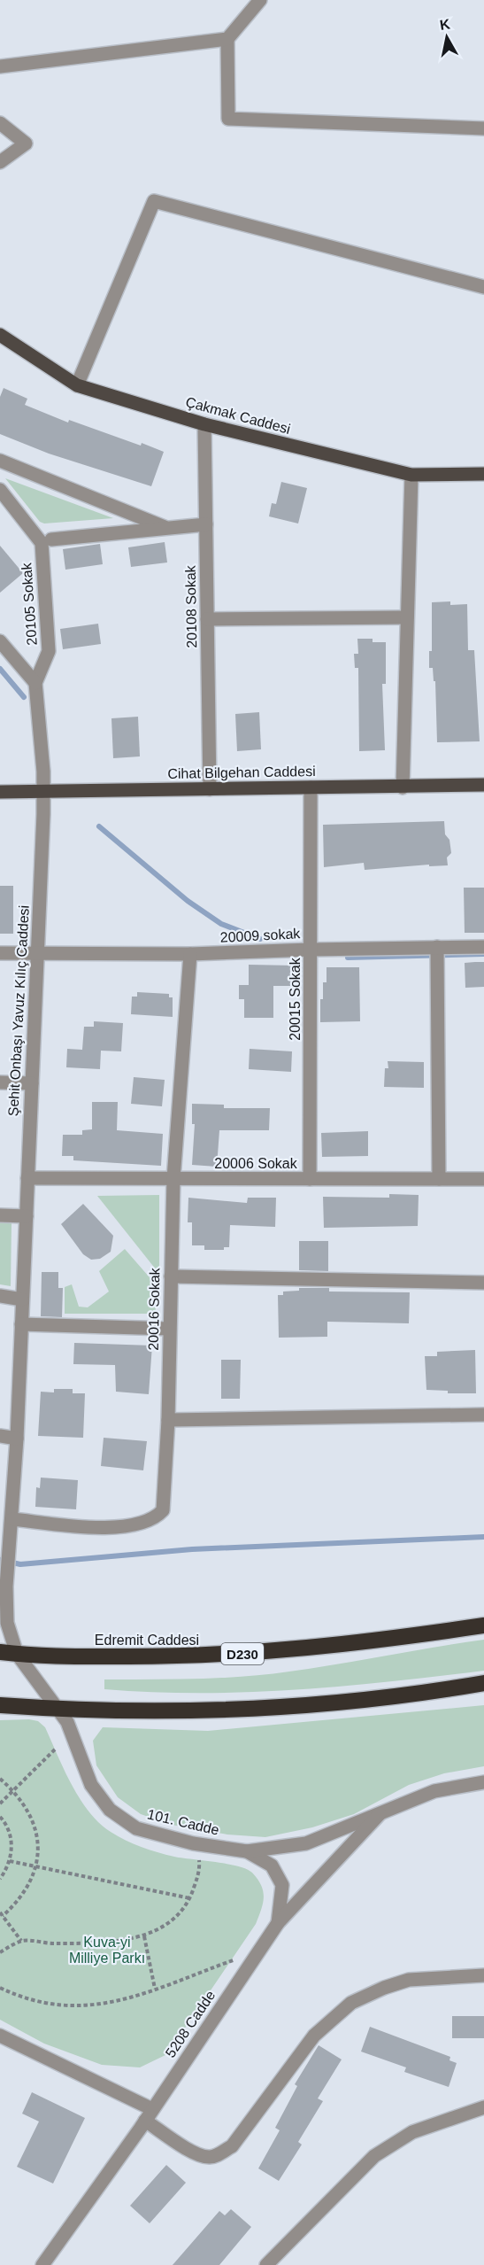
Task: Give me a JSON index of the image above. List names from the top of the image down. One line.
{"streets":{"highway":["Edremit Caddesi","D230"],"main road":["Çakmak Caddesi","Cihat Bilgehan Caddesi"],"street":["20105 Sokak","20108 Sokak","20009 sokak","20015 Sokak","Şehit Onbaşı Yavuz Kılıç Caddesi","20006 Sokak","20016 Sokak","101. Cadde","5208 Cadde"]},"crossings":[["Çakmak Caddesi","20108 Sokak"],["20105 Sokak","Cihat Bilgehan Caddesi"],["20105 Sokak","Şehit Onbaşı Yavuz Kılıç Caddesi"],["20108 Sokak","Cihat Bilgehan Caddesi"],["Cihat Bilgehan Caddesi","20015 Sokak"],["Cihat Bilgehan Caddesi","Şehit Onbaşı Yavuz Kılıç Caddesi"],["20009 sokak","20015 Sokak"],["20009 sokak","Şehit Onbaşı Yavuz Kılıç Caddesi"],["20009 sokak","20016 Sokak"],["20015 Sokak","20006 Sokak"],["Şehit Onbaşı Yavuz Kılıç Caddesi","20006 Sokak"],["Şehit Onbaşı Yavuz Kılıç Caddesi","20016 Sokak"],["Şehit Onbaşı Yavuz Kılıç Caddesi","101. Cadde"],["20006 Sokak","20016 Sokak"],["Edremit Caddesi","101. Cadde"],["101. Cadde","5208 Cadde"]],"parks":["Kuva-yi Milliye Parkı"],"north":"top"}
